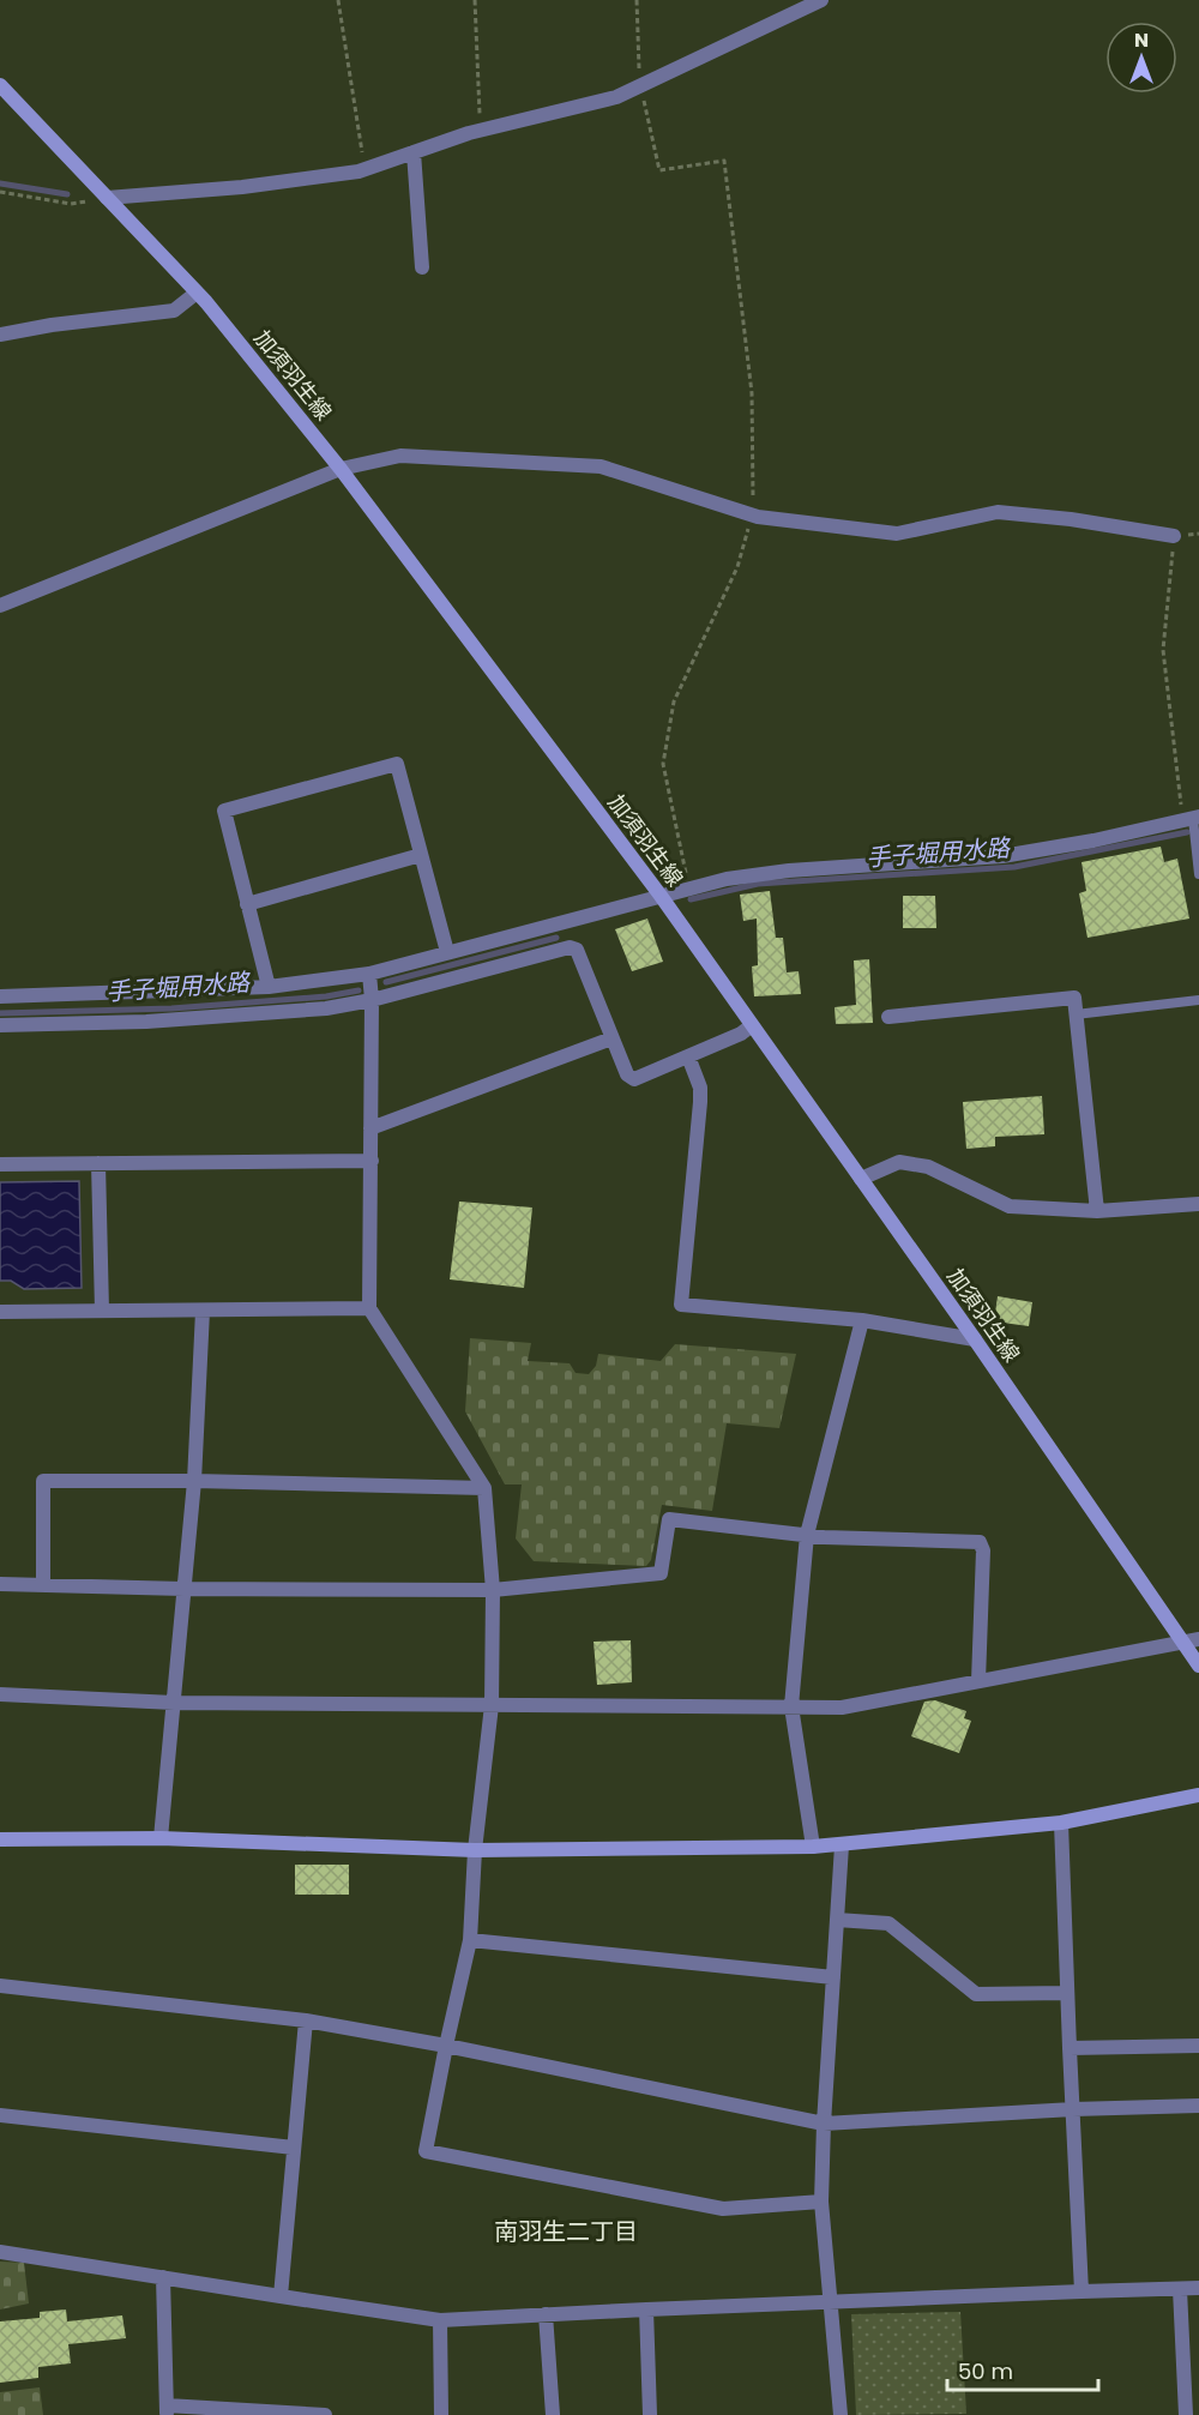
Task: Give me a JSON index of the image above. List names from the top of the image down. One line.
{"streets":{"main road":["加須羽生線"]},"districts":["南羽生二丁目"],"water":["手子堀用水路"],"scale_bar":"50 m","north":"top"}
